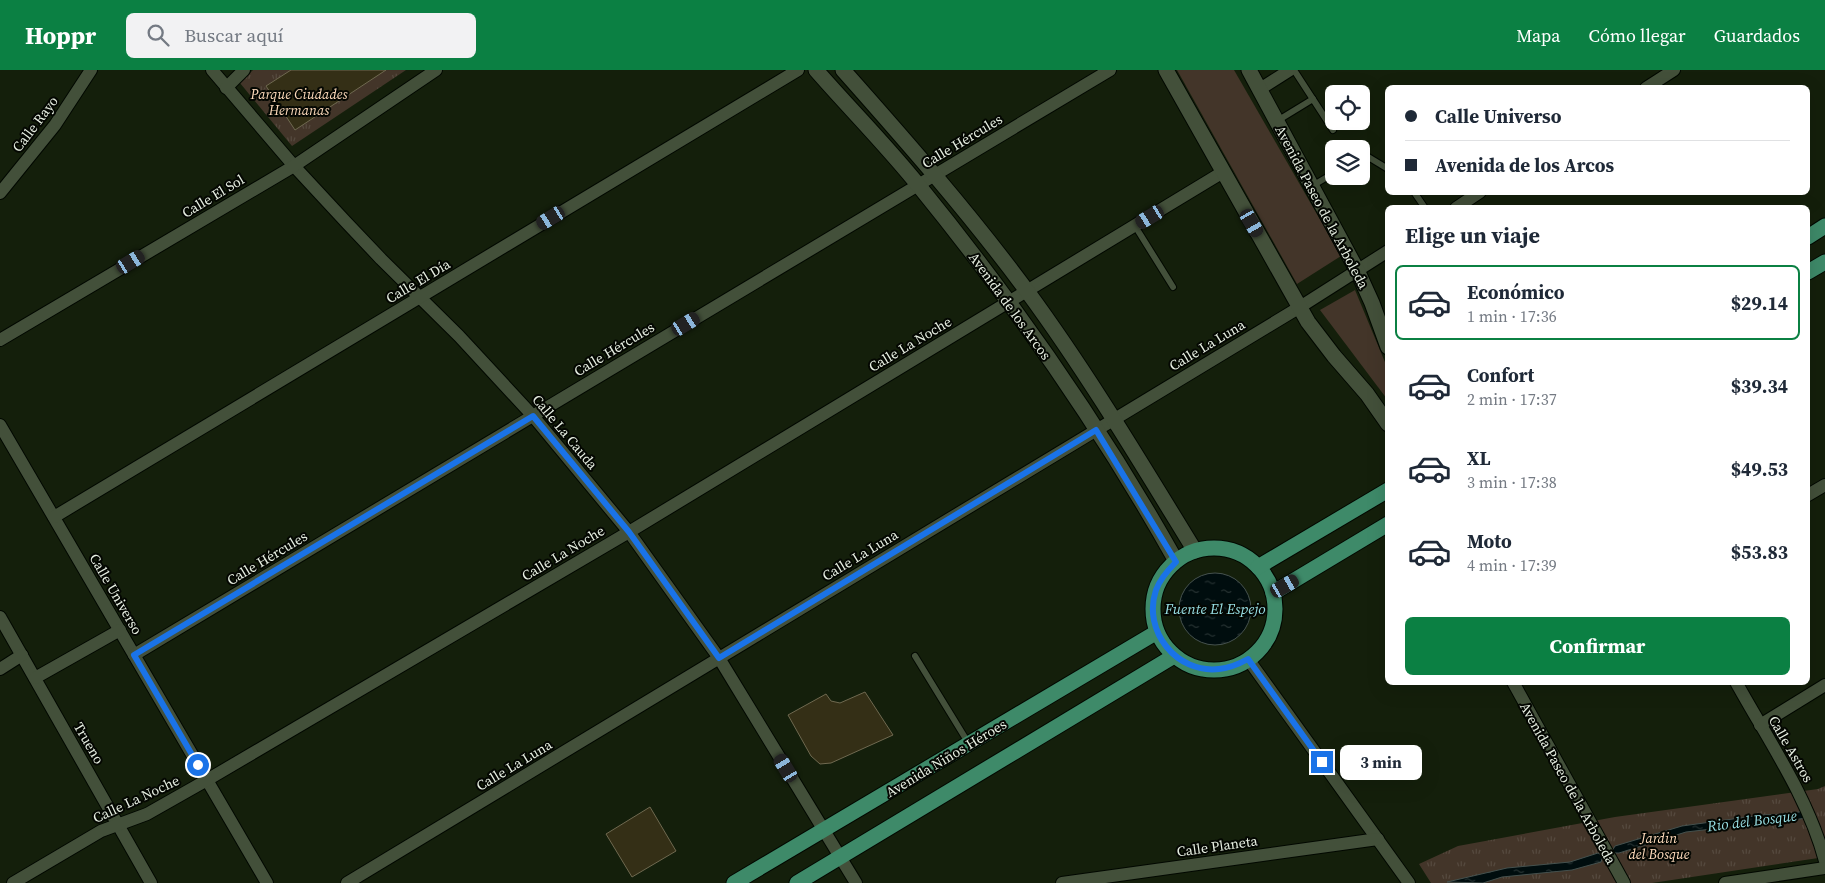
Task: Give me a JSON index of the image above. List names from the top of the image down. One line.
{"streets":{"main road":["Avenida Niños Héroes"],"street":["Calle Rayo","Calle Hércules","Calle El Sol","Avenida Paseo de la Arboleda","Calle El Día","Avenida de los Arcos","Calle La Noche","Calle La Luna","Calle La Cauda","Calle Universo","Trueno","Calle Astros","Calle Planeta"]},"crossings":[["Calle Hércules","Avenida de los Arcos"],["Calle Hércules","Calle La Cauda"],["Calle Hércules","Calle Universo"],["Calle El Sol","Calle La Cauda"],["Avenida Paseo de la Arboleda","Calle La Luna"],["Calle El Día","Calle La Cauda"],["Calle El Día","Calle Universo"],["Avenida de los Arcos","Calle La Noche"],["Avenida de los Arcos","Calle La Luna"],["Avenida de los Arcos","Avenida Niños Héroes"],["Calle La Noche","Calle La Cauda"],["Calle La Noche","Calle Universo"],["Calle La Noche","Trueno"],["Calle La Luna","Calle La Cauda"],["Calle La Cauda","Avenida Niños Héroes"]],"water":["Fuente El Espejo","Rio del Bosque"],"parks":["Parque Ciudades Hermanas","Jardin del Bosque"],"page":{"header":"Hoppr","search":"Buscar aquí","nav":["Mapa","Cómo llegar","Guardados"],"banner":["Calle Universo","Avenida de los Arcos"],"heading":"Elige un viaje","list":[{"name":"Económico","note":"1 min · 17:36","value":"$29.14"},{"name":"Confort","note":"2 min · 17:37","value":"$39.34"},{"name":"XL","note":"3 min · 17:38","value":"$49.53"},{"name":"Moto","note":"4 min · 17:39","value":"$53.83"}],"buttons":"Confirmar","bubble":"3 min"}}
